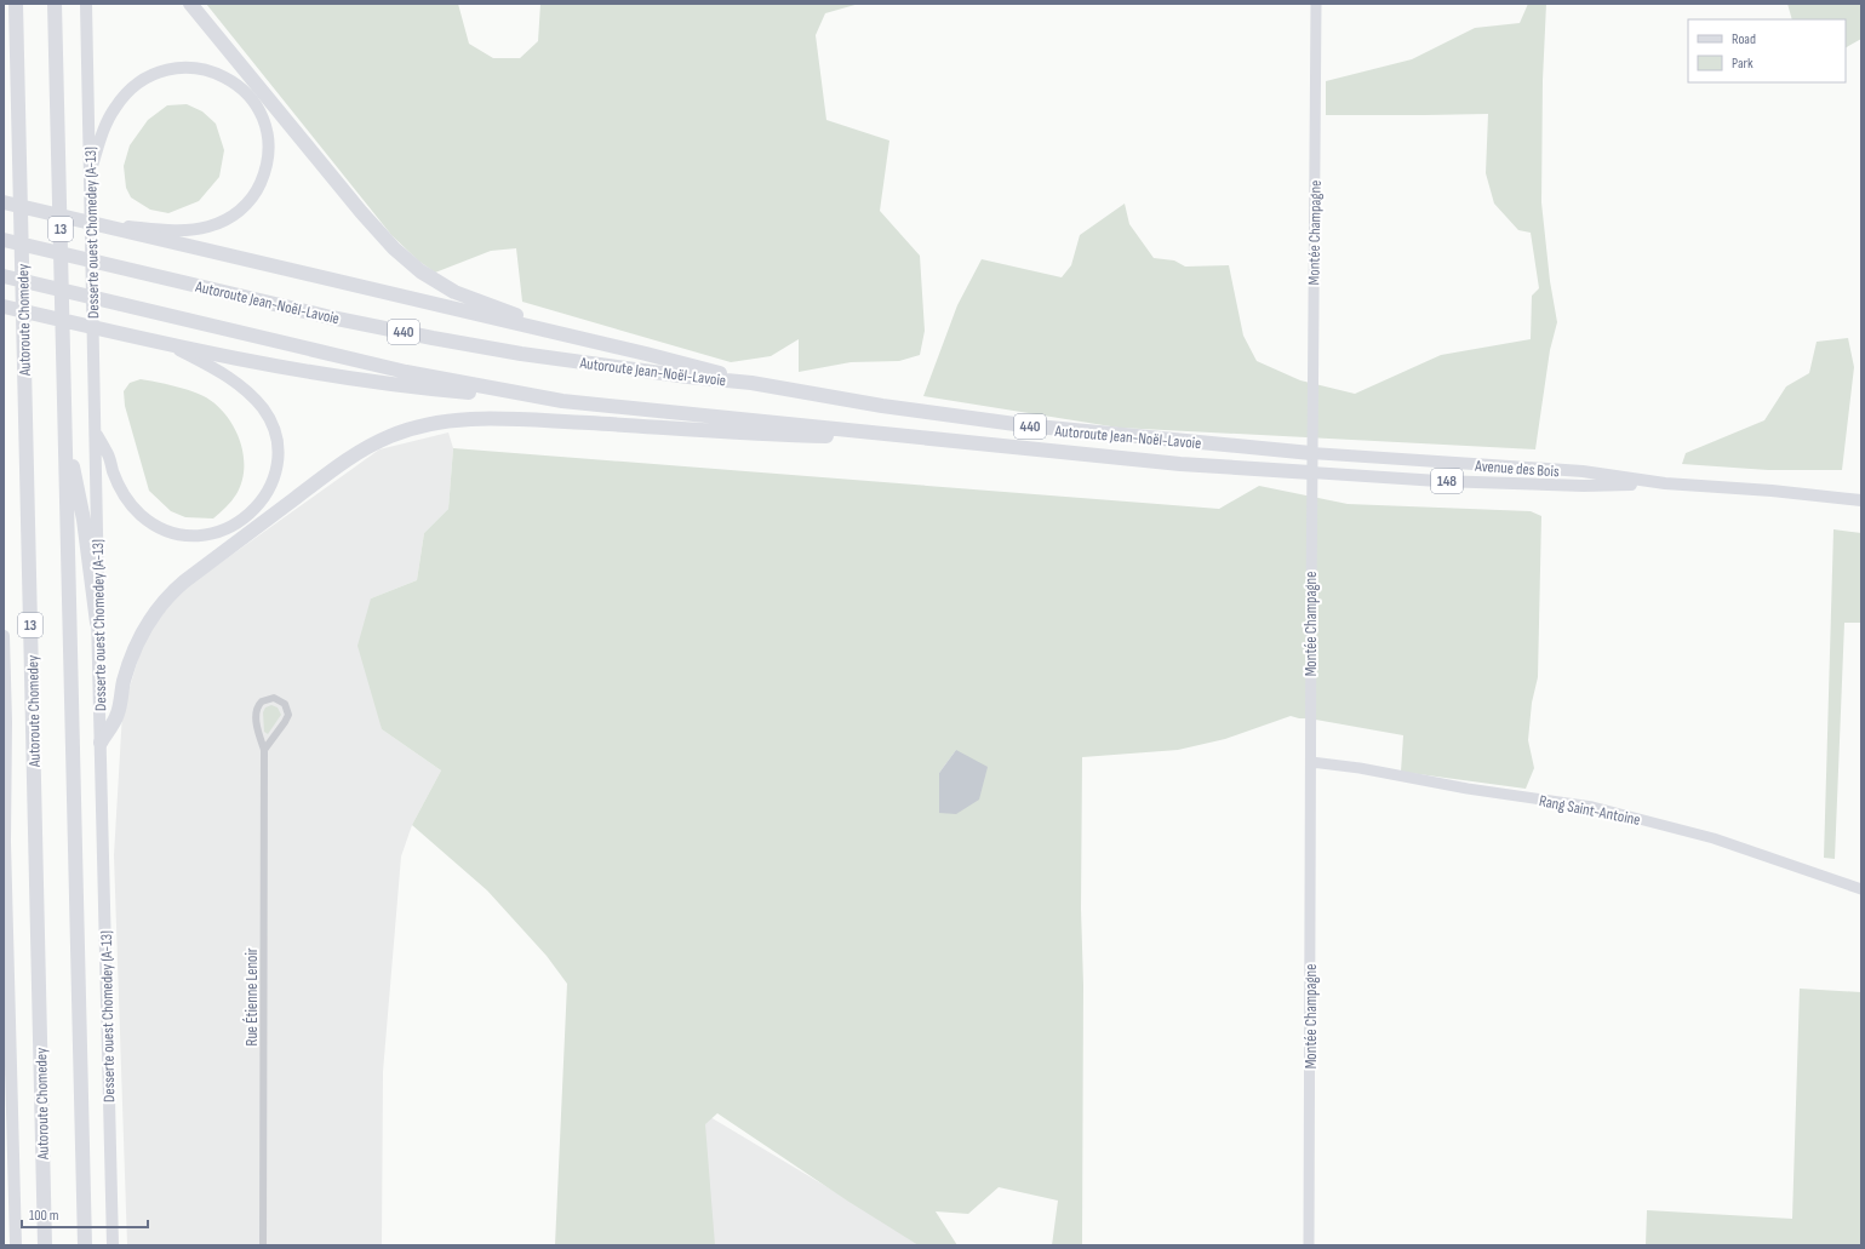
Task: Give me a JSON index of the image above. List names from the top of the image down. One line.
{"streets":{"highway":["13","Autoroute Jean-Noël-Lavoie","Autoroute Chomedey","440"],"main road":["Desserte ouest Chomedey (A-13)","Avenue des Bois","148"],"street":["Montée Champagne","Rang Saint-Antoine","Rue Étienne Lenoir"]},"crossings":[["Montée Champagne","Autoroute Jean-Noël-Lavoie"],["Montée Champagne","Avenue des Bois"],["Montée Champagne","Rang Saint-Antoine"],["Autoroute Jean-Noël-Lavoie","Avenue des Bois"]],"legend":["Road","Park"],"scale_bar":"100 m"}
